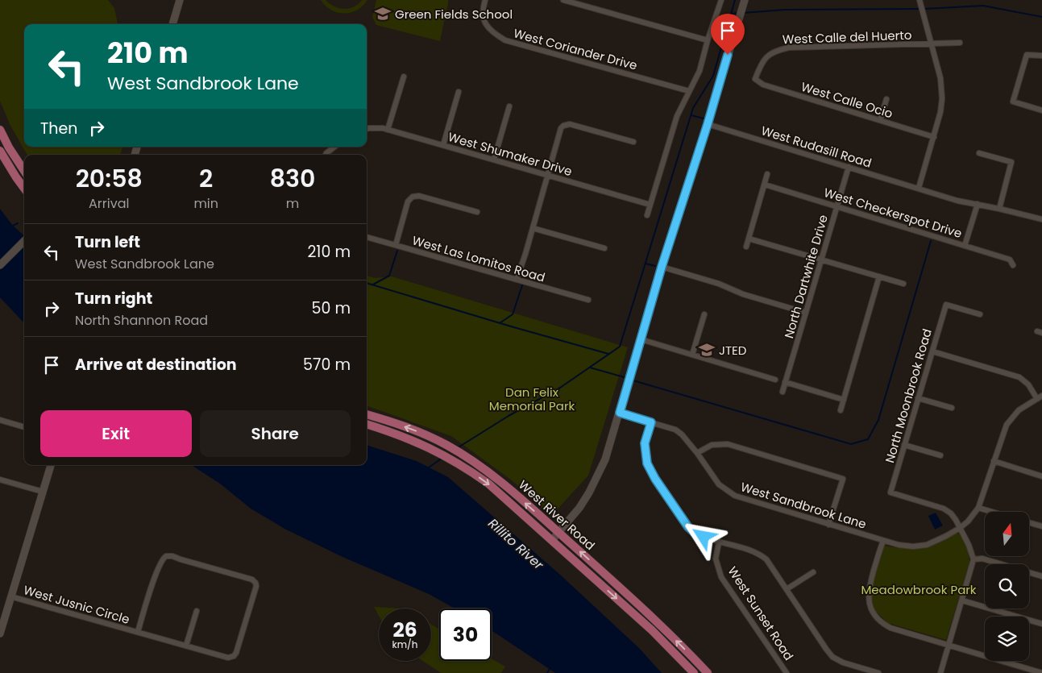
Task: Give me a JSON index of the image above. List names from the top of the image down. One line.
{"streets":{"main road":["West River Road"],"street":["West Calle del Huerto","West Coriander Drive","West Calle Ocio","West Rudasill Road","West Shumaker Drive","West Checkerspot Drive","West Las Lomitos Road","North Dartwhite Drive","North Moonbrook Road","West Sandbrook Lane","West Jusnic Circle","West Sunset Road"]},"crossings":[["West Calle del Huerto","West Calle Ocio"],["West Rudasill Road","North Dartwhite Drive"],["West Checkerspot Drive","North Dartwhite Drive"],["North Moonbrook Road","West Sandbrook Lane"]],"water":["Rillito River"],"parks":["Dan Felix Memorial Park","Meadowbrook Park"],"places":{"school or university":["Green Fields School","JTED"]},"north":"top","page":{"turn":["210 m","West Sandbrook Lane"],"then":"Then","eta":["20:58","Arrival","2","min","830","m"],"list":[{"name":"Turn left","note":"West Sandbrook Lane","value":"210 m"},{"name":"Turn right","note":"North Shannon Road","value":"50 m"},{"name":"Arrive at destination","value":"570 m"}],"buttons":["Exit","Share"],"speed":"26 km/h","limit":"30"}}
